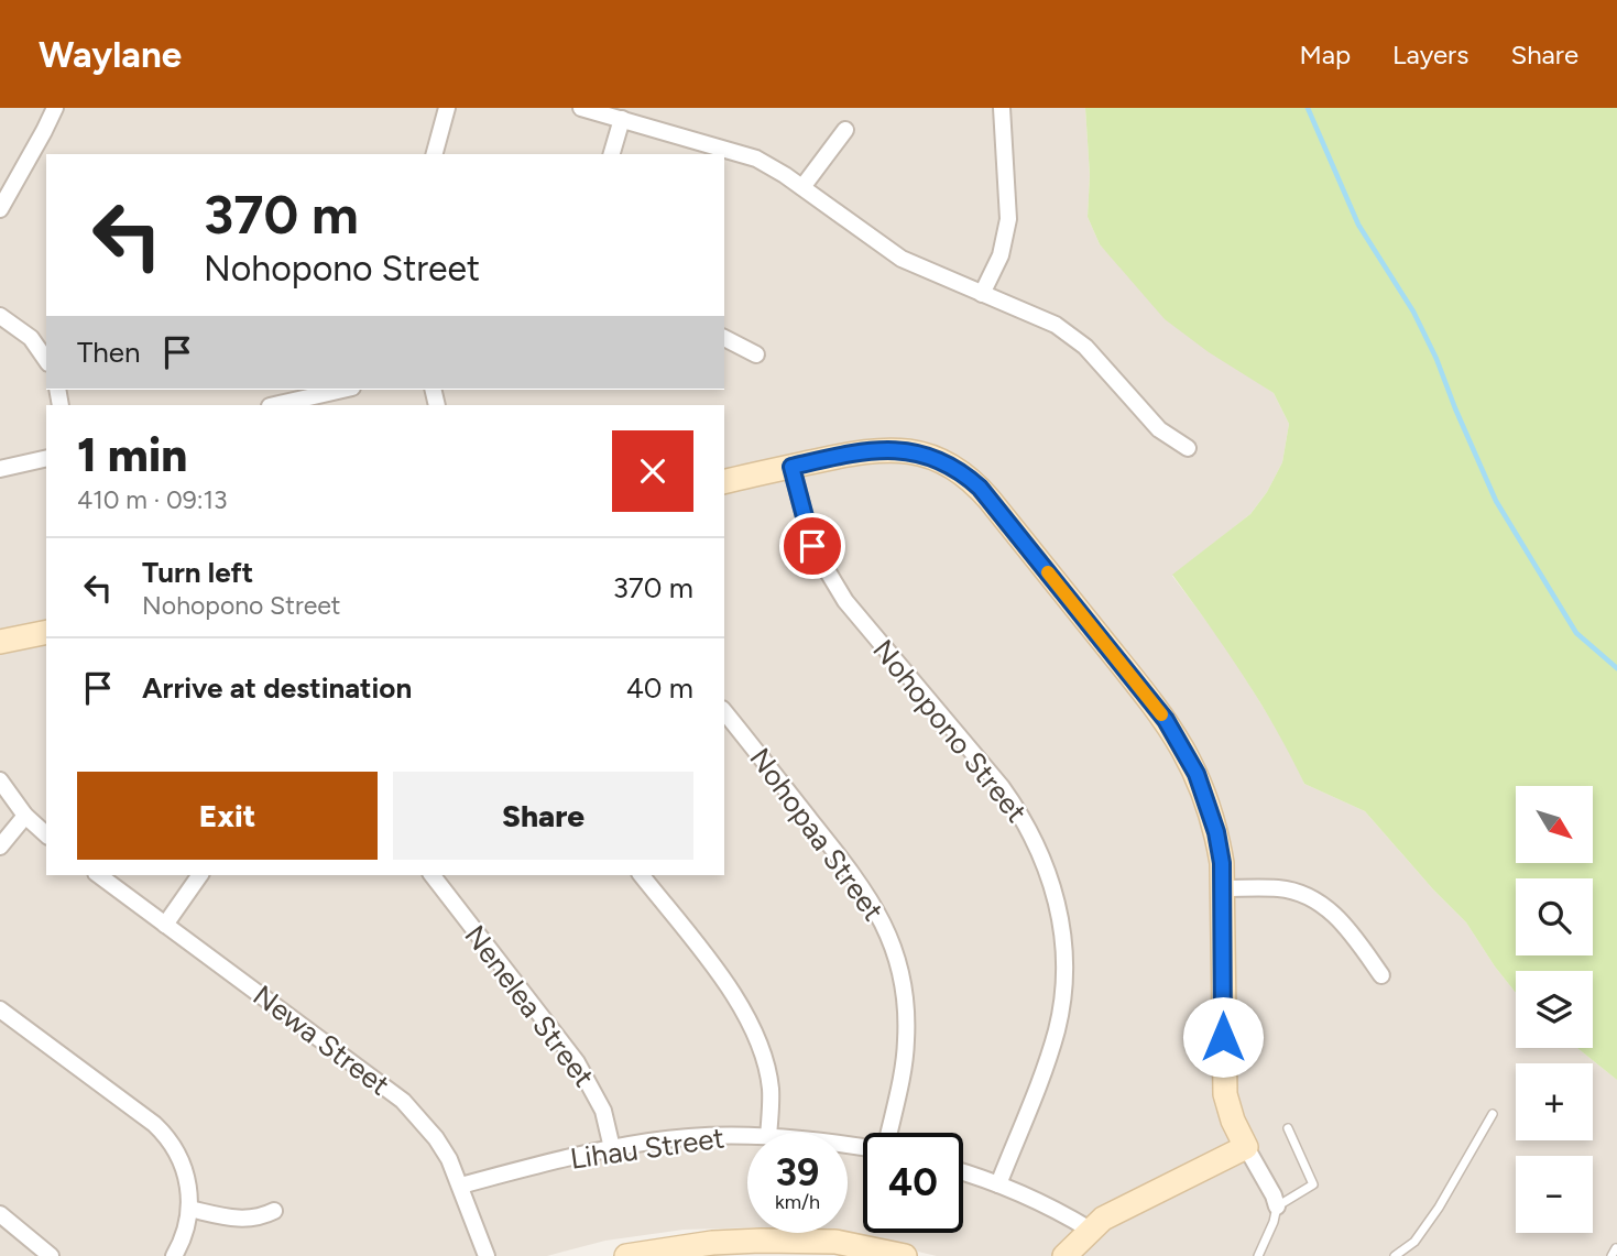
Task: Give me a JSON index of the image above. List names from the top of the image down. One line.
{"streets":{"street":["Nohopono Street","Nohopaa Street","Nenelea Street","Newa Street","Lihau Street"]},"crossings":[["Nenelea Street","Lihau Street"],["Newa Street","Lihau Street"]],"north":"bottom right","page":{"header":"Waylane","nav":["Map","Layers","Share"],"turn":["370 m","Nohopono Street"],"then":"Then","heading":["1 min","410 m · 09:13"],"list":[{"name":"Turn left","note":"Nohopono Street","value":"370 m"},{"name":"Arrive at destination","value":"40 m"}],"buttons":["Exit","Share"],"map_buttons":["+","−"],"speed":"39 km/h","limit":"40"}}
